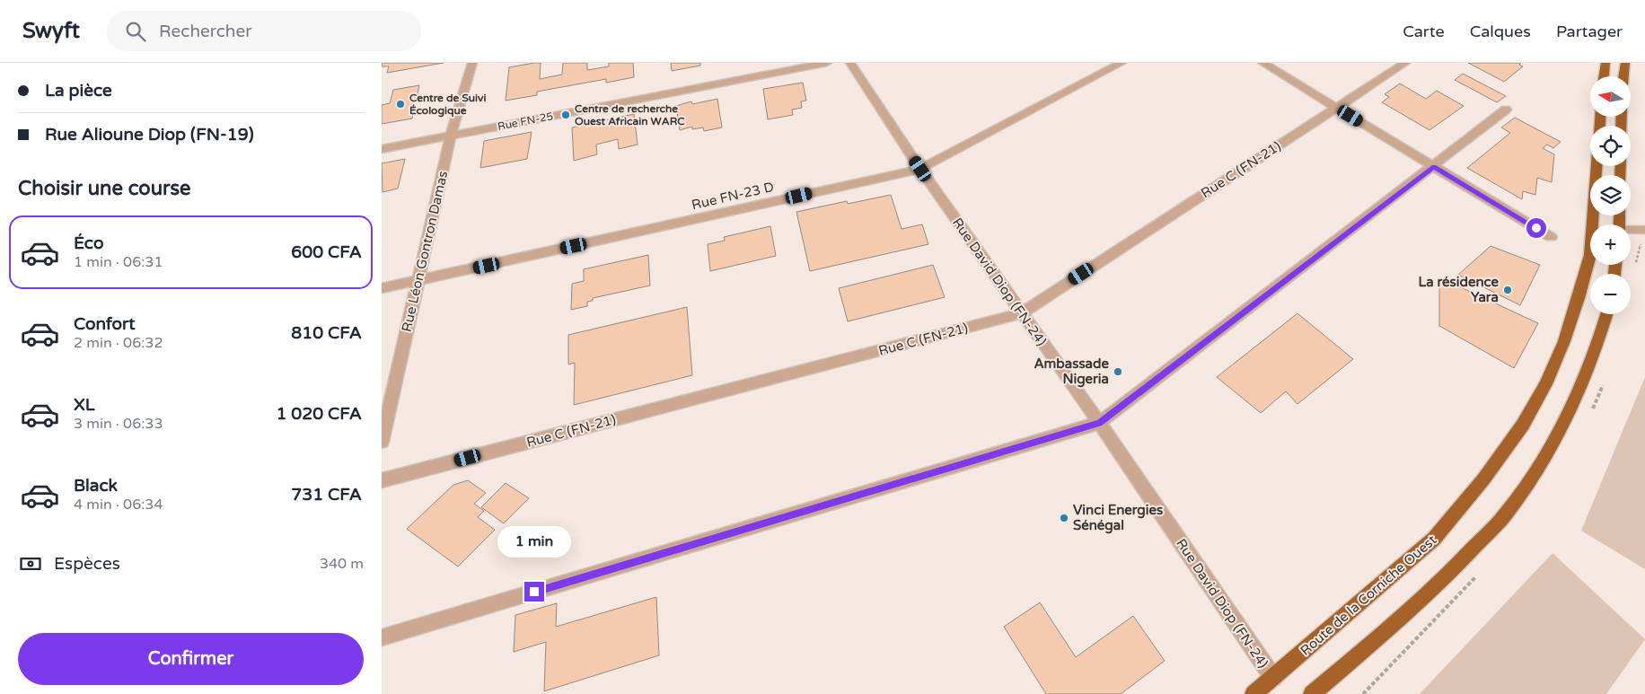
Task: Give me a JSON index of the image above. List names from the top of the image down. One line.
{"streets":{"highway":["Route de la Corniche Ouest"],"street":["Rue FN-25","Rue C (FN-21)","Rue FN-23 D","Rue Léon Gontron Damas","Rue David Diop (FN-24)"]},"crossings":[["Rue FN-25","Rue Léon Gontron Damas"],["Rue C (FN-21)","Rue David Diop (FN-24)"],["Rue FN-23 D","Rue Léon Gontron Damas"],["Rue FN-23 D","Rue David Diop (FN-24)"],["Rue David Diop (FN-24)","Route de la Corniche Ouest"]],"places":["Centre de Suivi Écologique","Centre de recherche Ouest Africain WARC","La résidence Yara","Ambassade Nigeria","Vinci Energies Sénégal"],"north":"left","page":{"header":"Swyft","search":"Rechercher","nav":["Carte","Calques","Partager"],"banner":["La pièce","Rue Alioune Diop (FN-19)"],"map_buttons":["+","−"],"heading":"Choisir une course","list":[{"name":"Éco","note":"1 min · 06:31","value":"600 CFA"},{"name":"Confort","note":"2 min · 06:32","value":"810 CFA"},{"name":"XL","note":"3 min · 06:33","value":"1 020 CFA"},{"name":"Black","note":"4 min · 06:34","value":"731 CFA"}],"bubble":"1 min","pay":["Espèces","340 m"],"buttons":"Confirmer"}}
